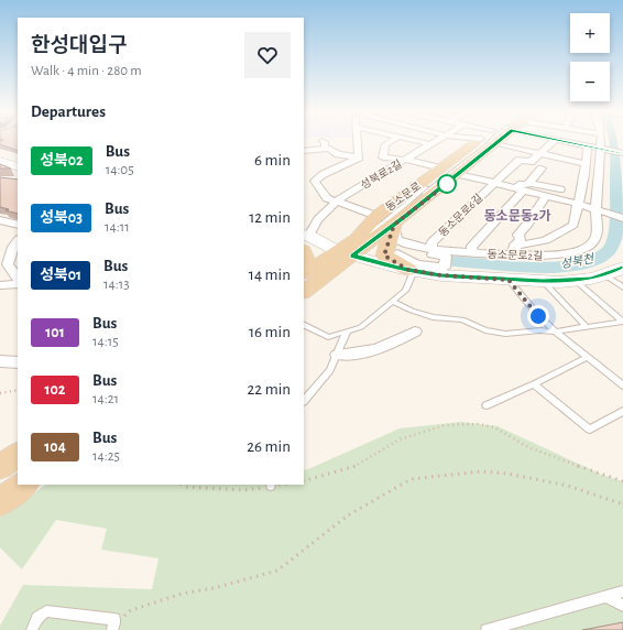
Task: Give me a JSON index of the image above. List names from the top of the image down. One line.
{"streets":{"main road":["동소문로"],"street":["성북로2길","동소문로6길","동소문로2길"]},"crossings":[["동소문로","동소문로6길"],["동소문로","동소문로2길"],["동소문로6길","동소문로2길"]],"districts":["동소문동2가"],"water":["성북천"],"lines":["bus line 성북02"],"page":{"map_buttons":["+","−"],"heading":[["한성대입구","Walk · 4 min · 280 m"],"Departures"],"list":[{"mark":"성북02","name":"Bus","note":"14:05","value":"6 min"},{"mark":"성북03","name":"Bus","note":"14:11","value":"12 min"},{"mark":"성북01","name":"Bus","note":"14:13","value":"14 min"},{"mark":"101","name":"Bus","note":"14:15","value":"16 min"},{"mark":"102","name":"Bus","note":"14:21","value":"22 min"},{"mark":"104","name":"Bus","note":"14:25","value":"26 min"}]}}
